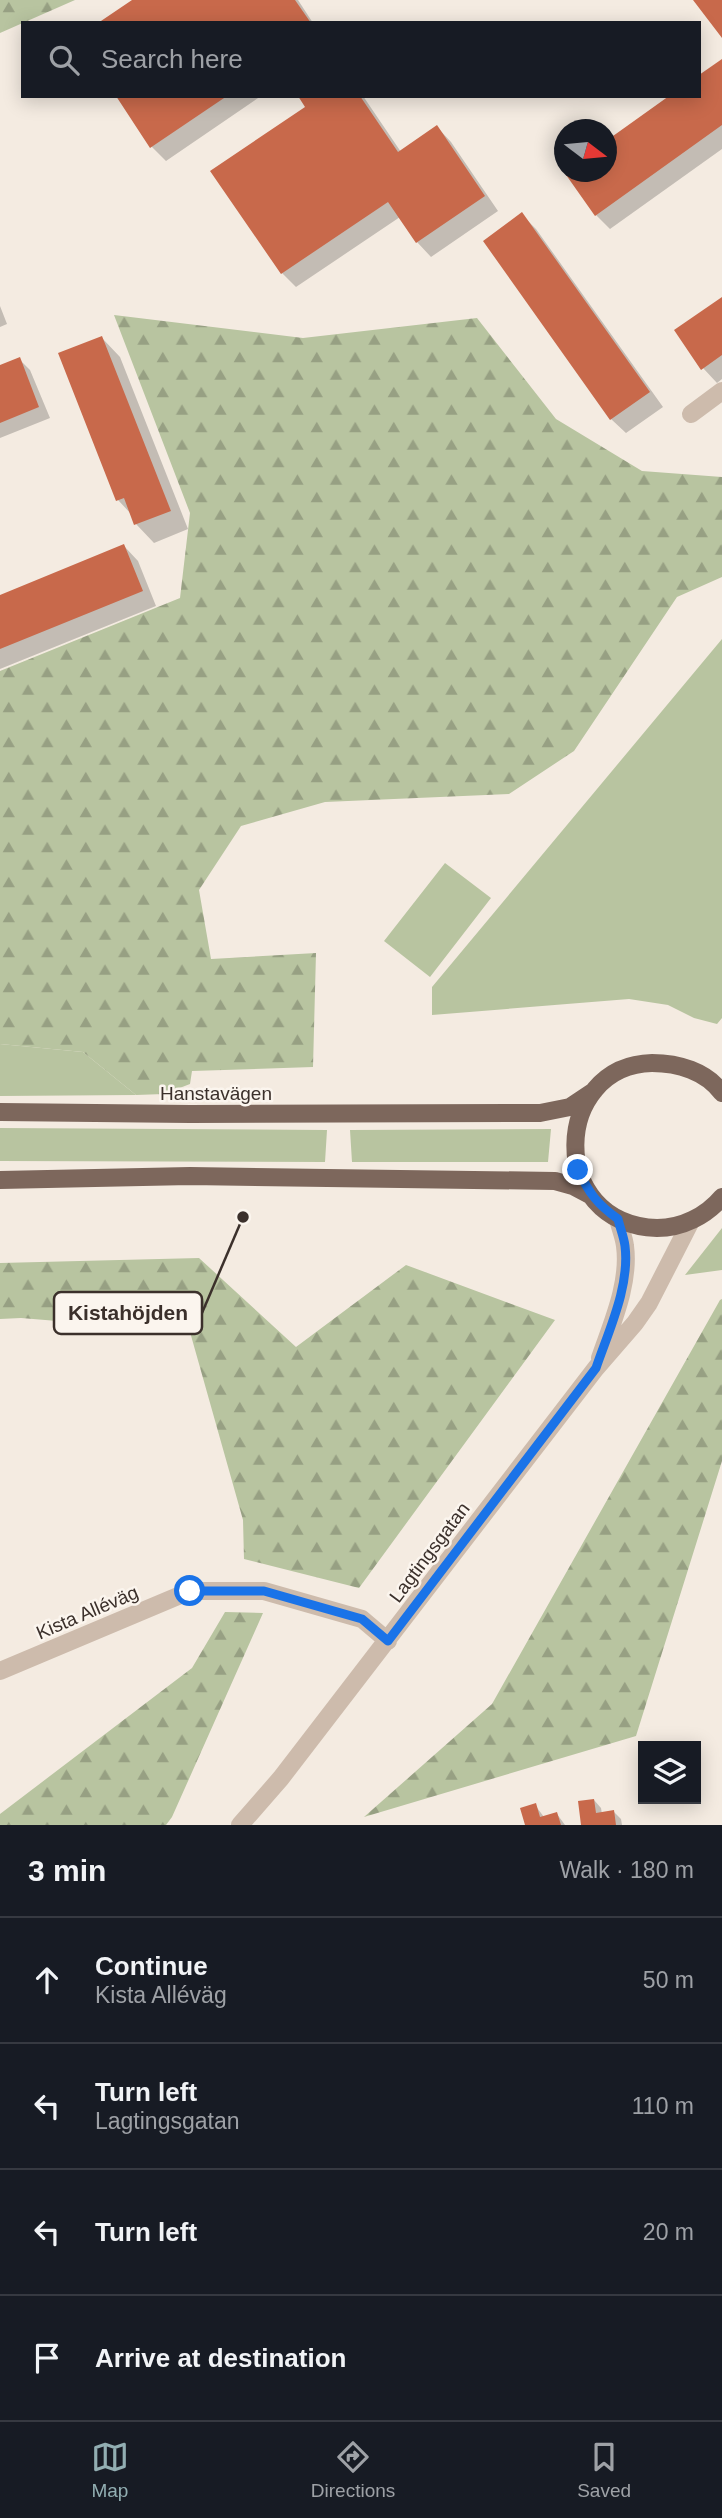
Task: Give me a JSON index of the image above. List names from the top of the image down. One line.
{"streets":{"main road":["Hanstavägen"],"street":["Lagtingsgatan","Kista Alléväg"]},"crossings":[["Lagtingsgatan","Kista Alléväg"]],"places":["Kistahöjden"],"north":"right","page":{"search":"Search here","heading":["3 min","Walk · 180 m"],"list":[["Continue","Kista Alléväg","50 m"],["Turn left","Lagtingsgatan","110 m"],["Turn left","20 m"],"Arrive at destination"],"nav":["Map","Directions","Saved"]}}
